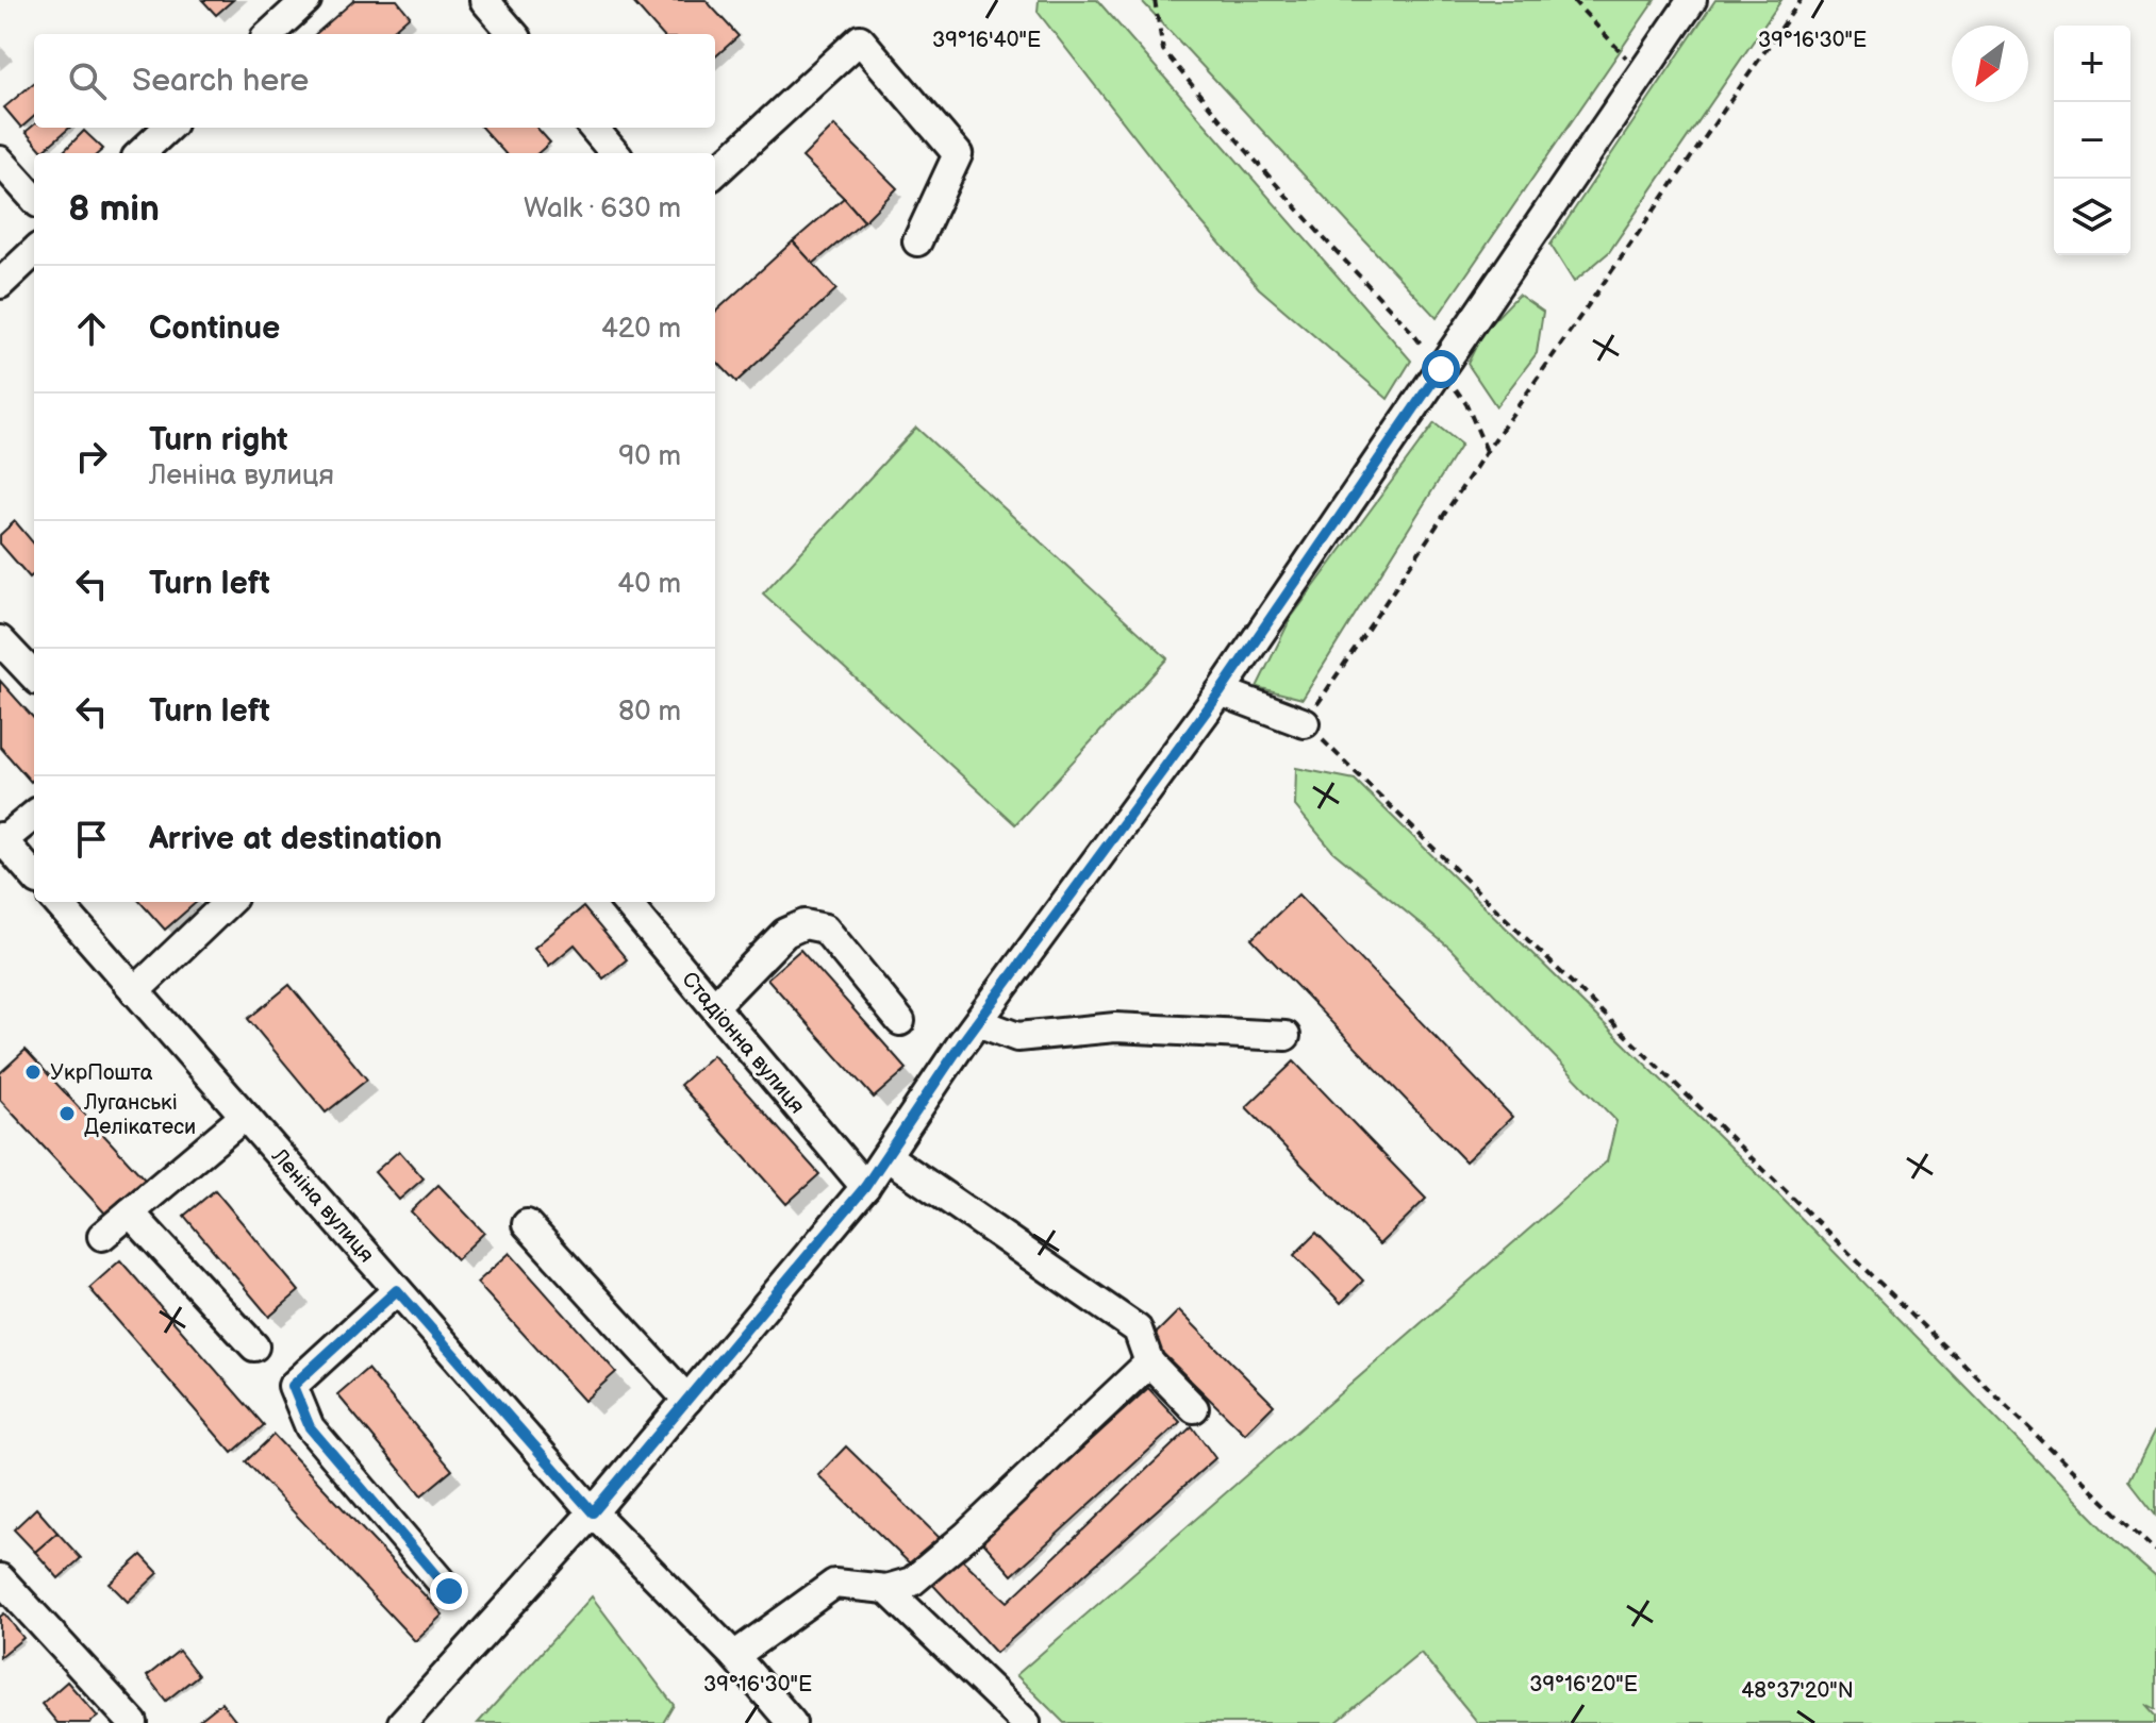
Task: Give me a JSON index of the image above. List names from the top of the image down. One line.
{"streets":{"street":["Стадіонна вулиця","Леніна вулиця"]},"places":["УкрПошта","Луганські Делікатеси"],"north":"bottom left","page":{"map_buttons":["+","−"],"search":"Search here","heading":["8 min","Walk · 630 m"],"list":[["Continue","420 m"],["Turn right","Леніна вулиця","90 m"],["Turn left","40 m"],["Turn left","80 m"],"Arrive at destination"]},"coordinates":["39°16'40\"E","39°16'30\"E","39°16'20\"E","48°37'20\"N"]}
